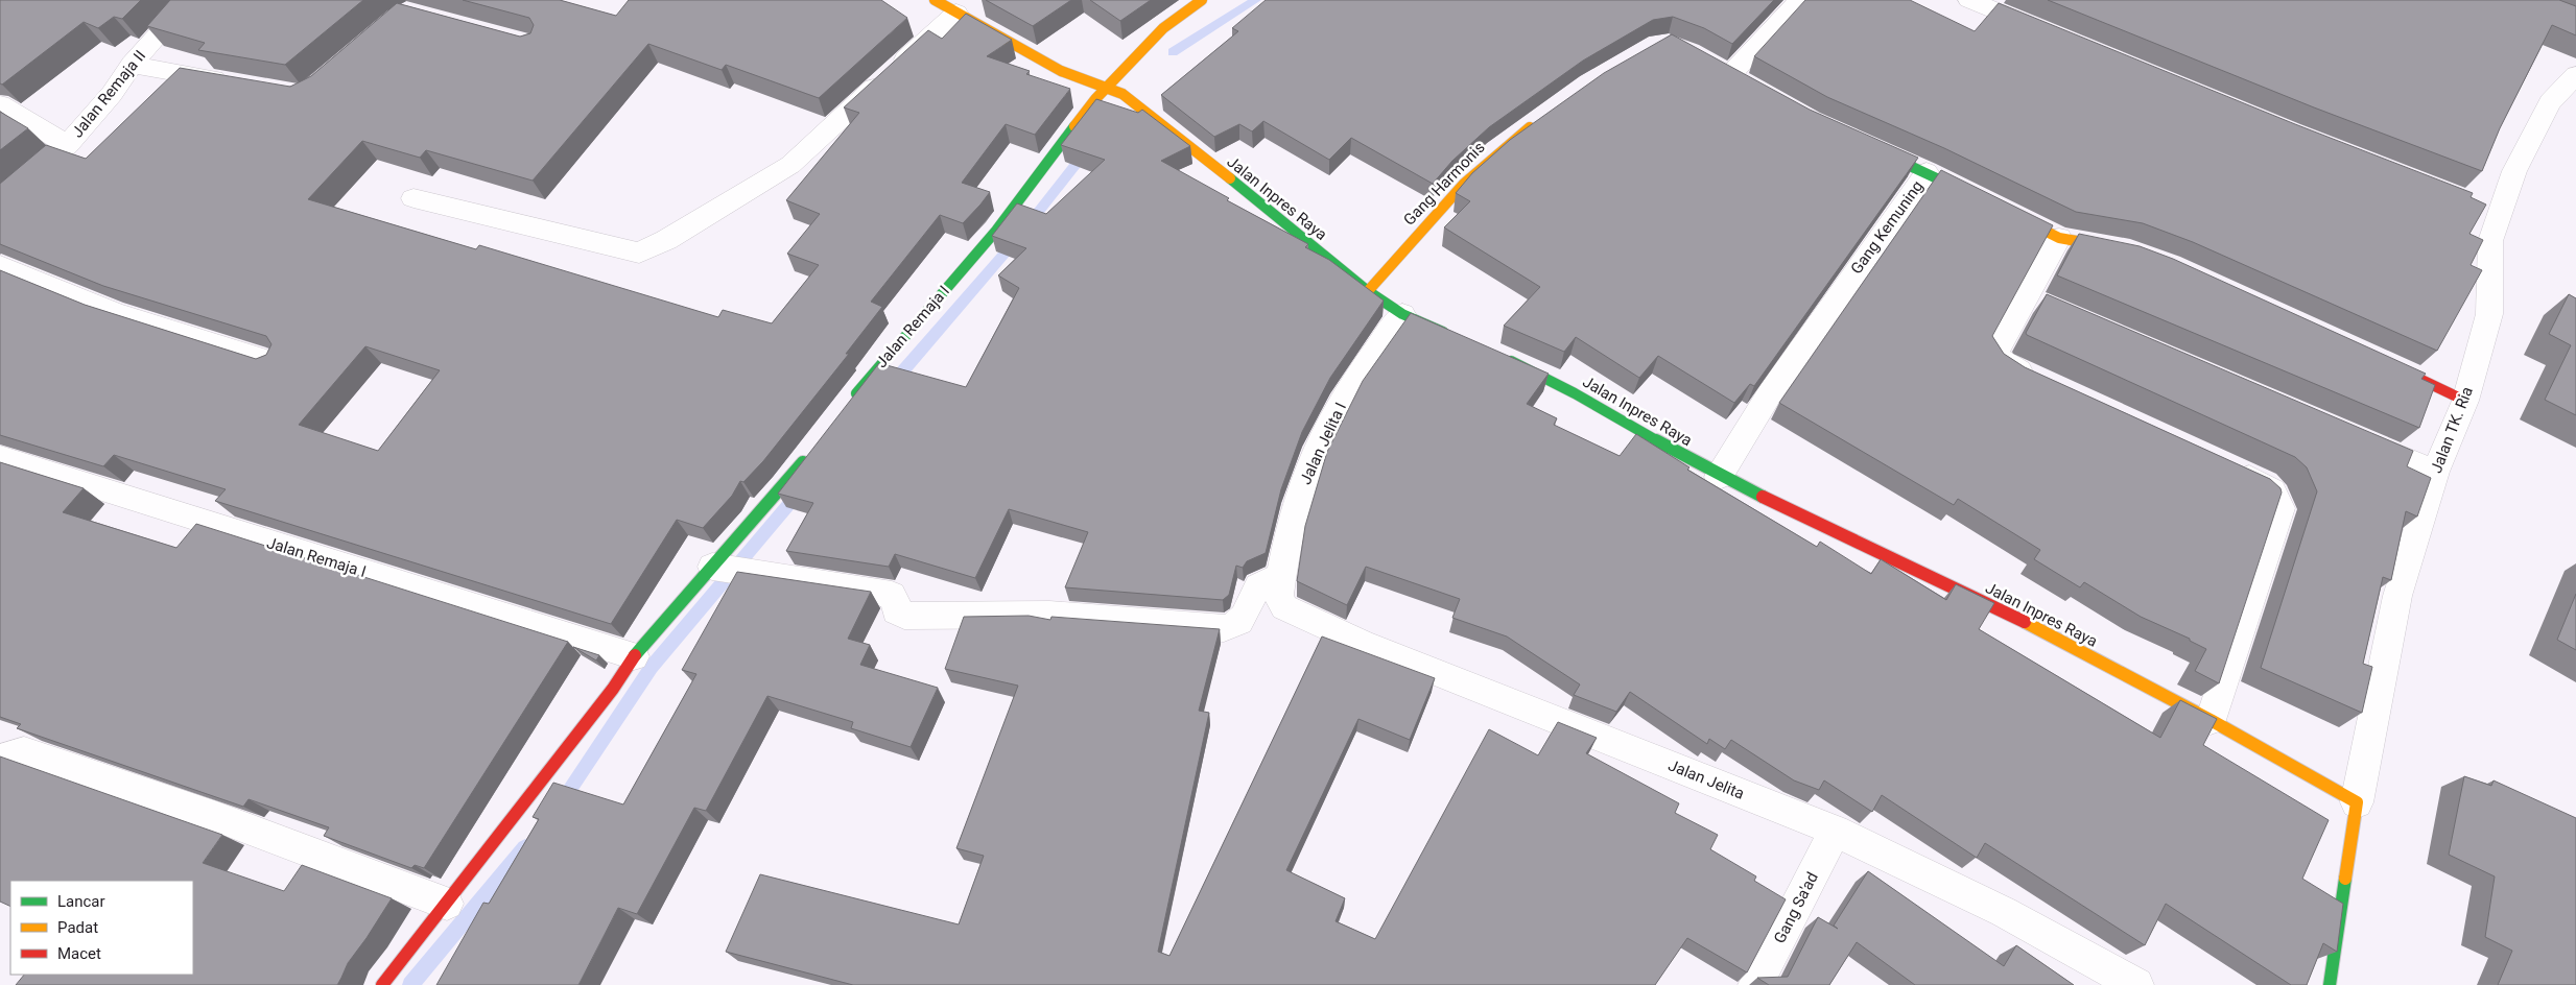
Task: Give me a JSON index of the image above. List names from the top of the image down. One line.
{"streets":{"street":["Jalan Remaja II","Gang Harmonis","Jalan Inpres Raya","Gang Kemuning","Jalan Remaja I","Jalan TK. Ria","Jalan Jelita I","Jalan Jelita","Gang Sa'ad"]},"crossings":[["Gang Harmonis","Jalan Inpres Raya"],["Jalan Inpres Raya","Gang Kemuning"],["Jalan Inpres Raya","Jalan Remaja I"],["Jalan Inpres Raya","Jalan TK. Ria"],["Jalan Inpres Raya","Jalan Jelita I"],["Jalan Jelita I","Jalan Jelita"],["Jalan Jelita","Gang Sa'ad"]],"legend":["Lancar","Padat","Macet"]}
